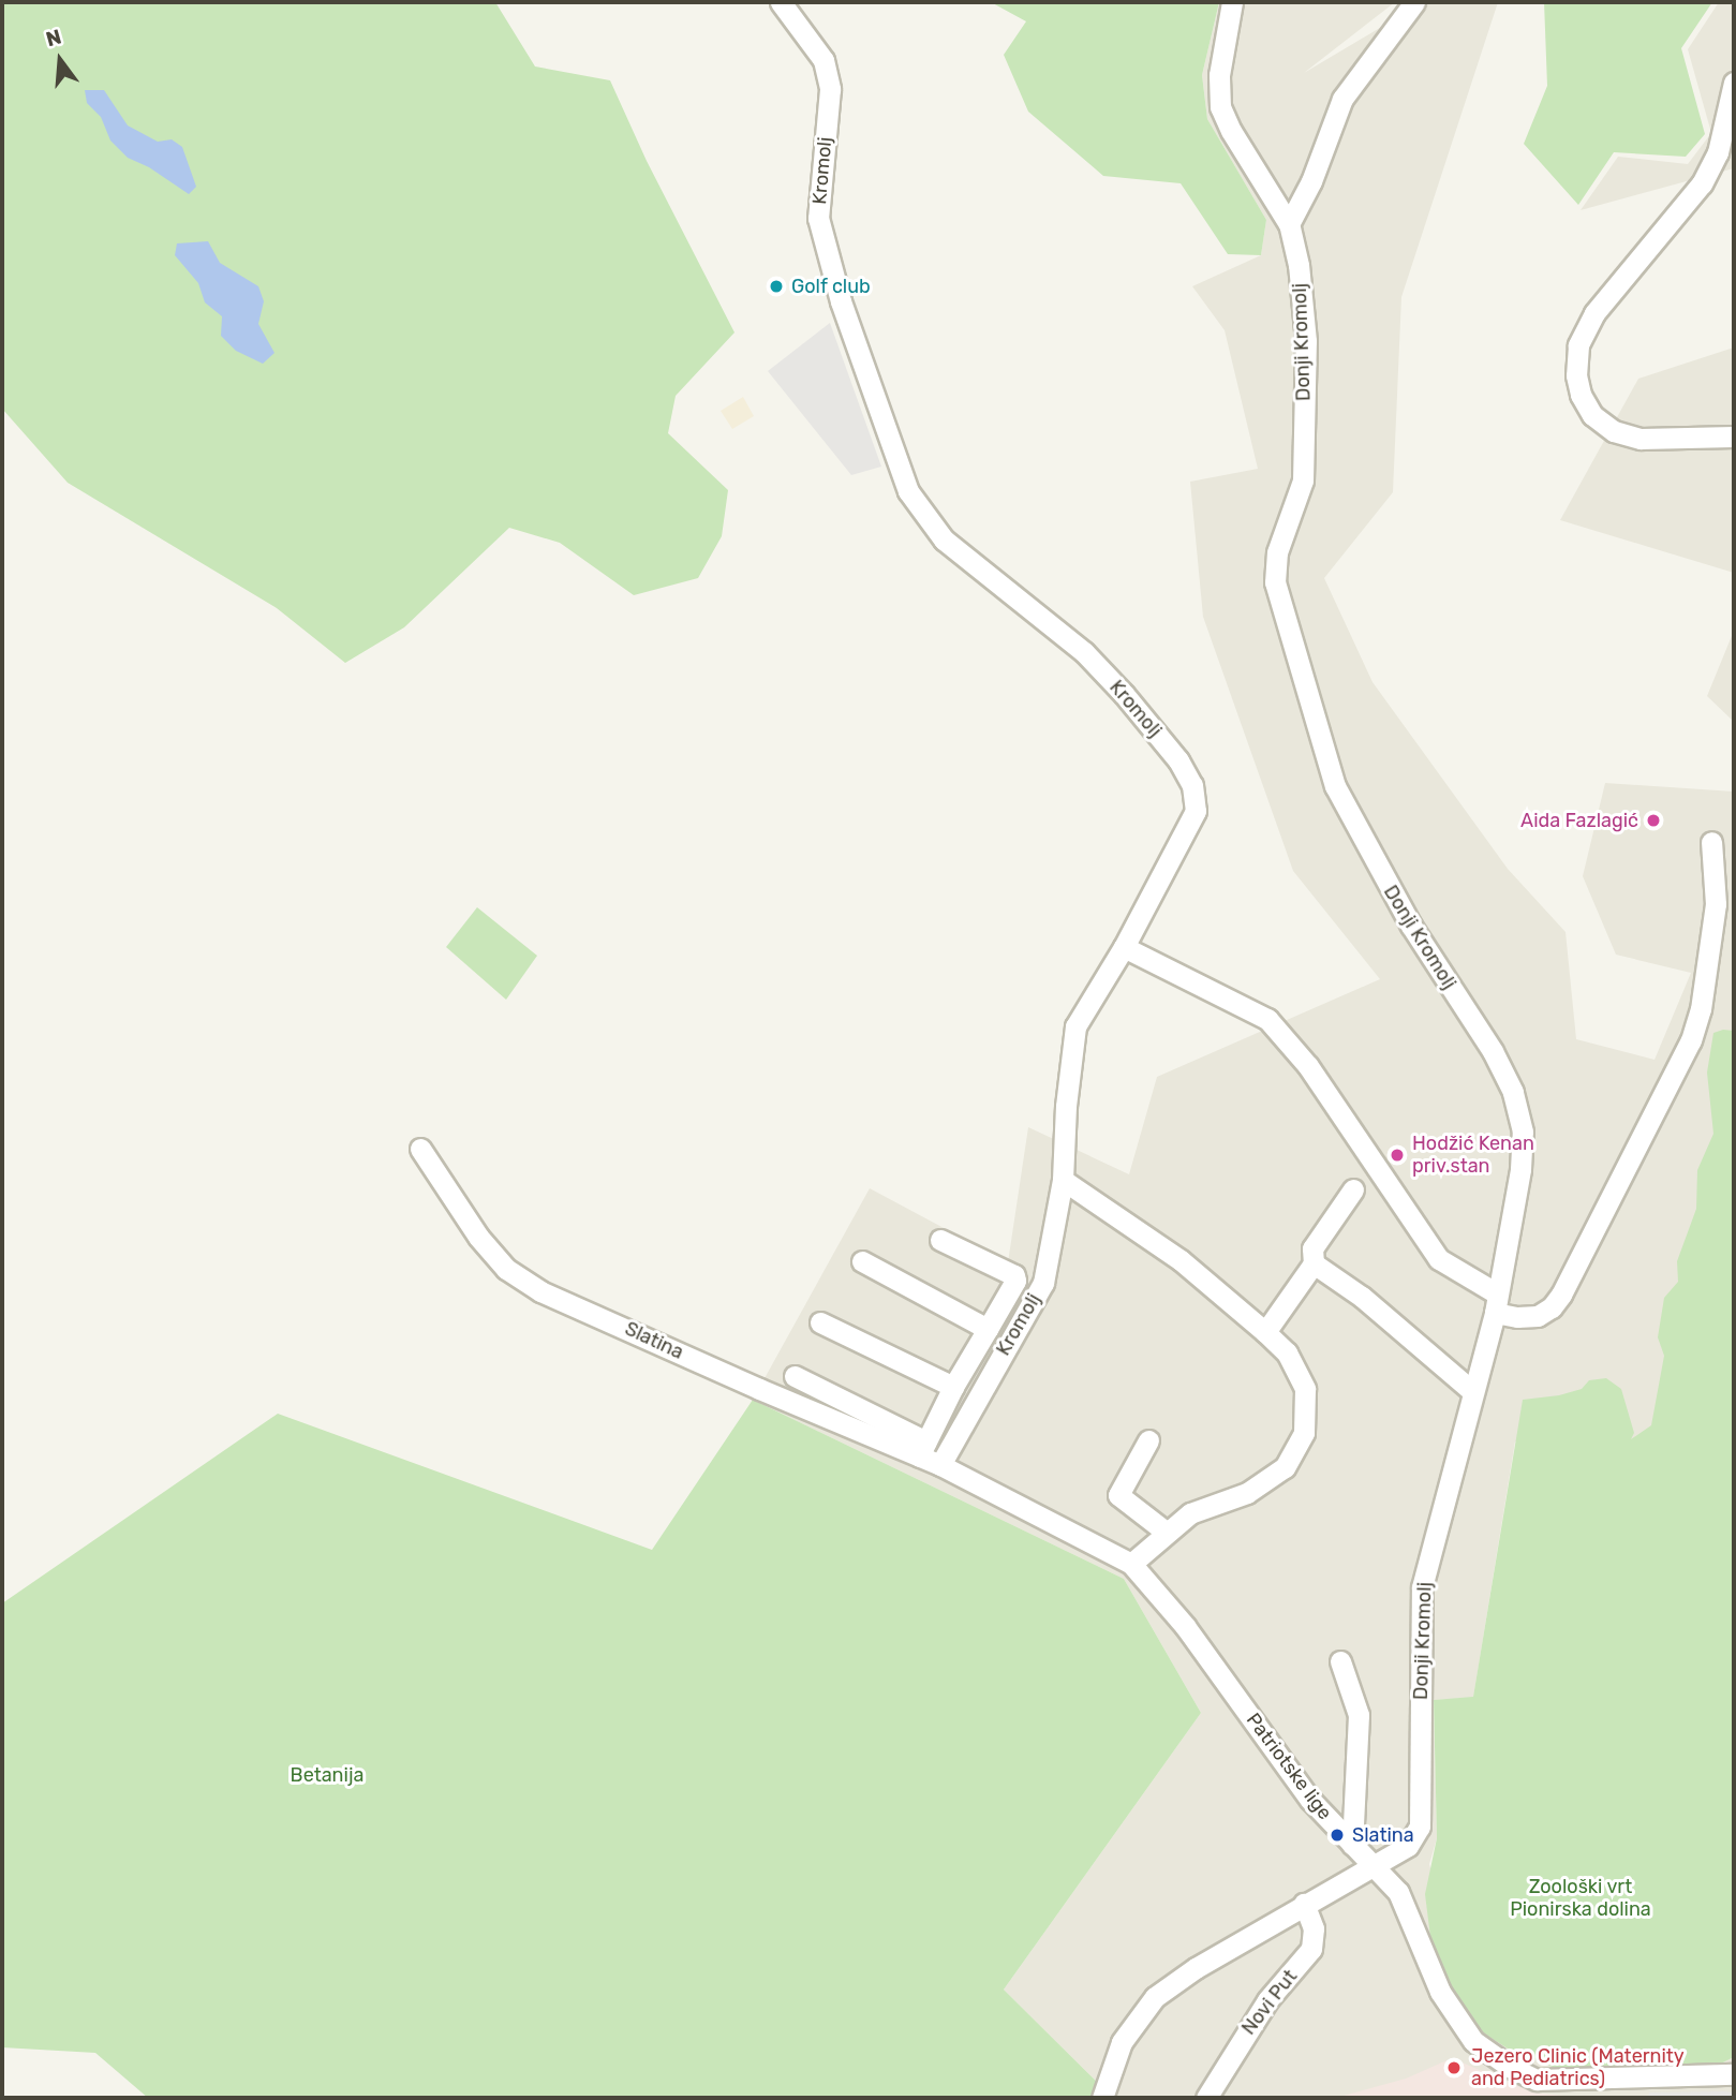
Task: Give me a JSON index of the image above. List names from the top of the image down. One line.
{"streets":{"street":["Kromolj","Donji Kromolj","Slatina","Patriotske lige","Novi Put"]},"crossings":[["Kromolj","Slatina"],["Kromolj","Patriotske lige"],["Donji Kromolj","Patriotske lige"],["Donji Kromolj","Novi Put"],["Slatina","Patriotske lige"]],"parks":["Betanija","Zoološki vrt Pionirska dolina"],"places":["Golf club","Aida Fazlagić","Hodžić Kenan priv.stan","Slatina","Jezero Clinic (Maternity and Pediatrics)"],"north":"top"}
